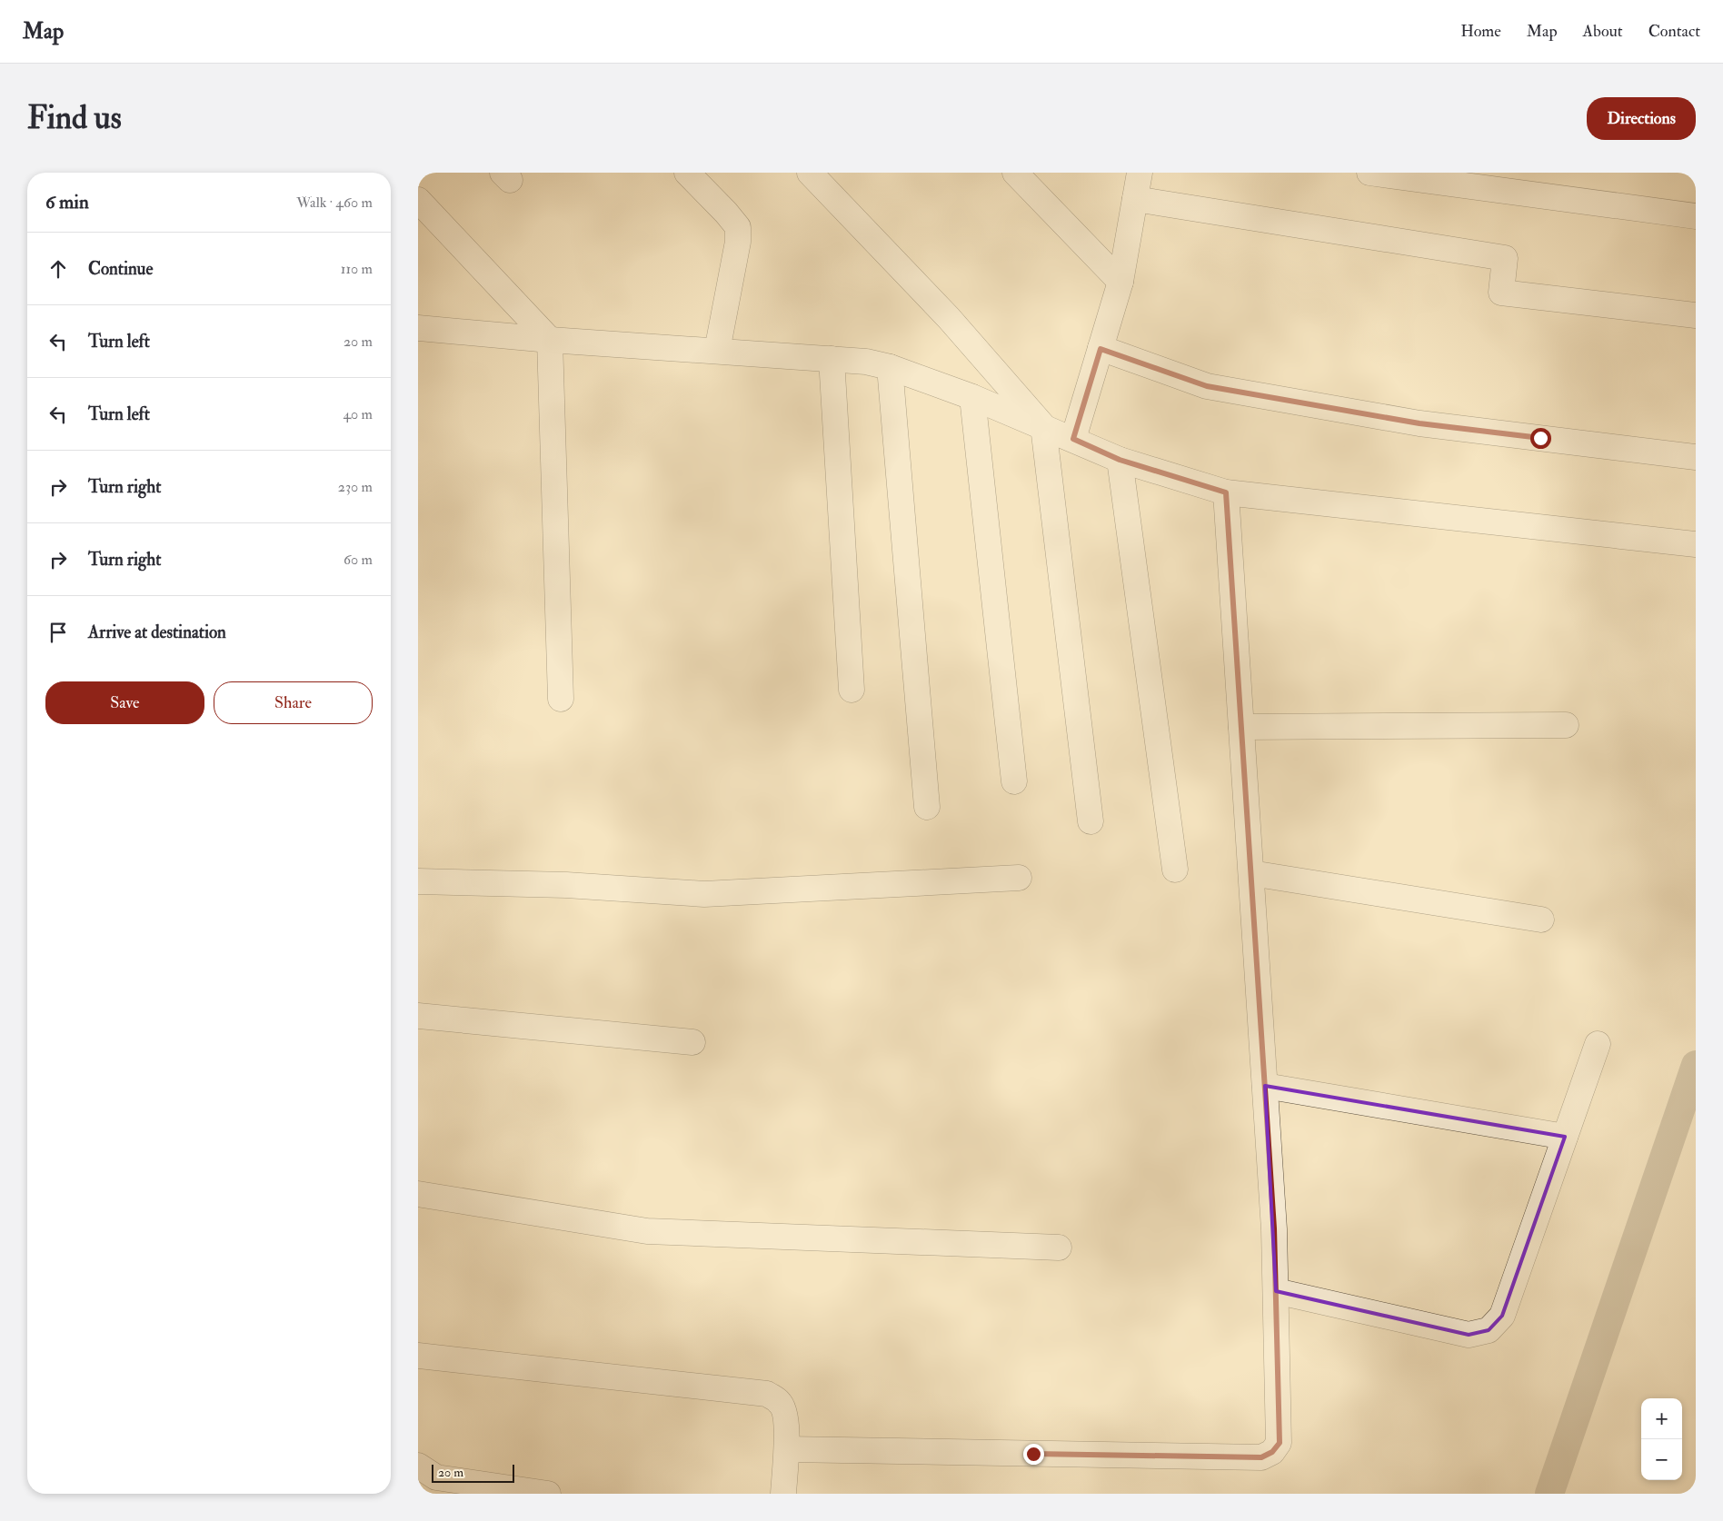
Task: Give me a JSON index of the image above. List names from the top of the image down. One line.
{"scale_bar":"20 m","page":{"header":"Map","nav":["Home","Map","About","Contact"],"buttons":["Directions",["Save","Share"]],"title":"Find us","heading":["6 min","Walk · 460 m"],"list":[["Continue","110 m"],["Turn left","20 m"],["Turn left","40 m"],["Turn right","230 m"],["Turn right","60 m"],"Arrive at destination"],"map_buttons":["+","−"],"scale":"20 m"}}
